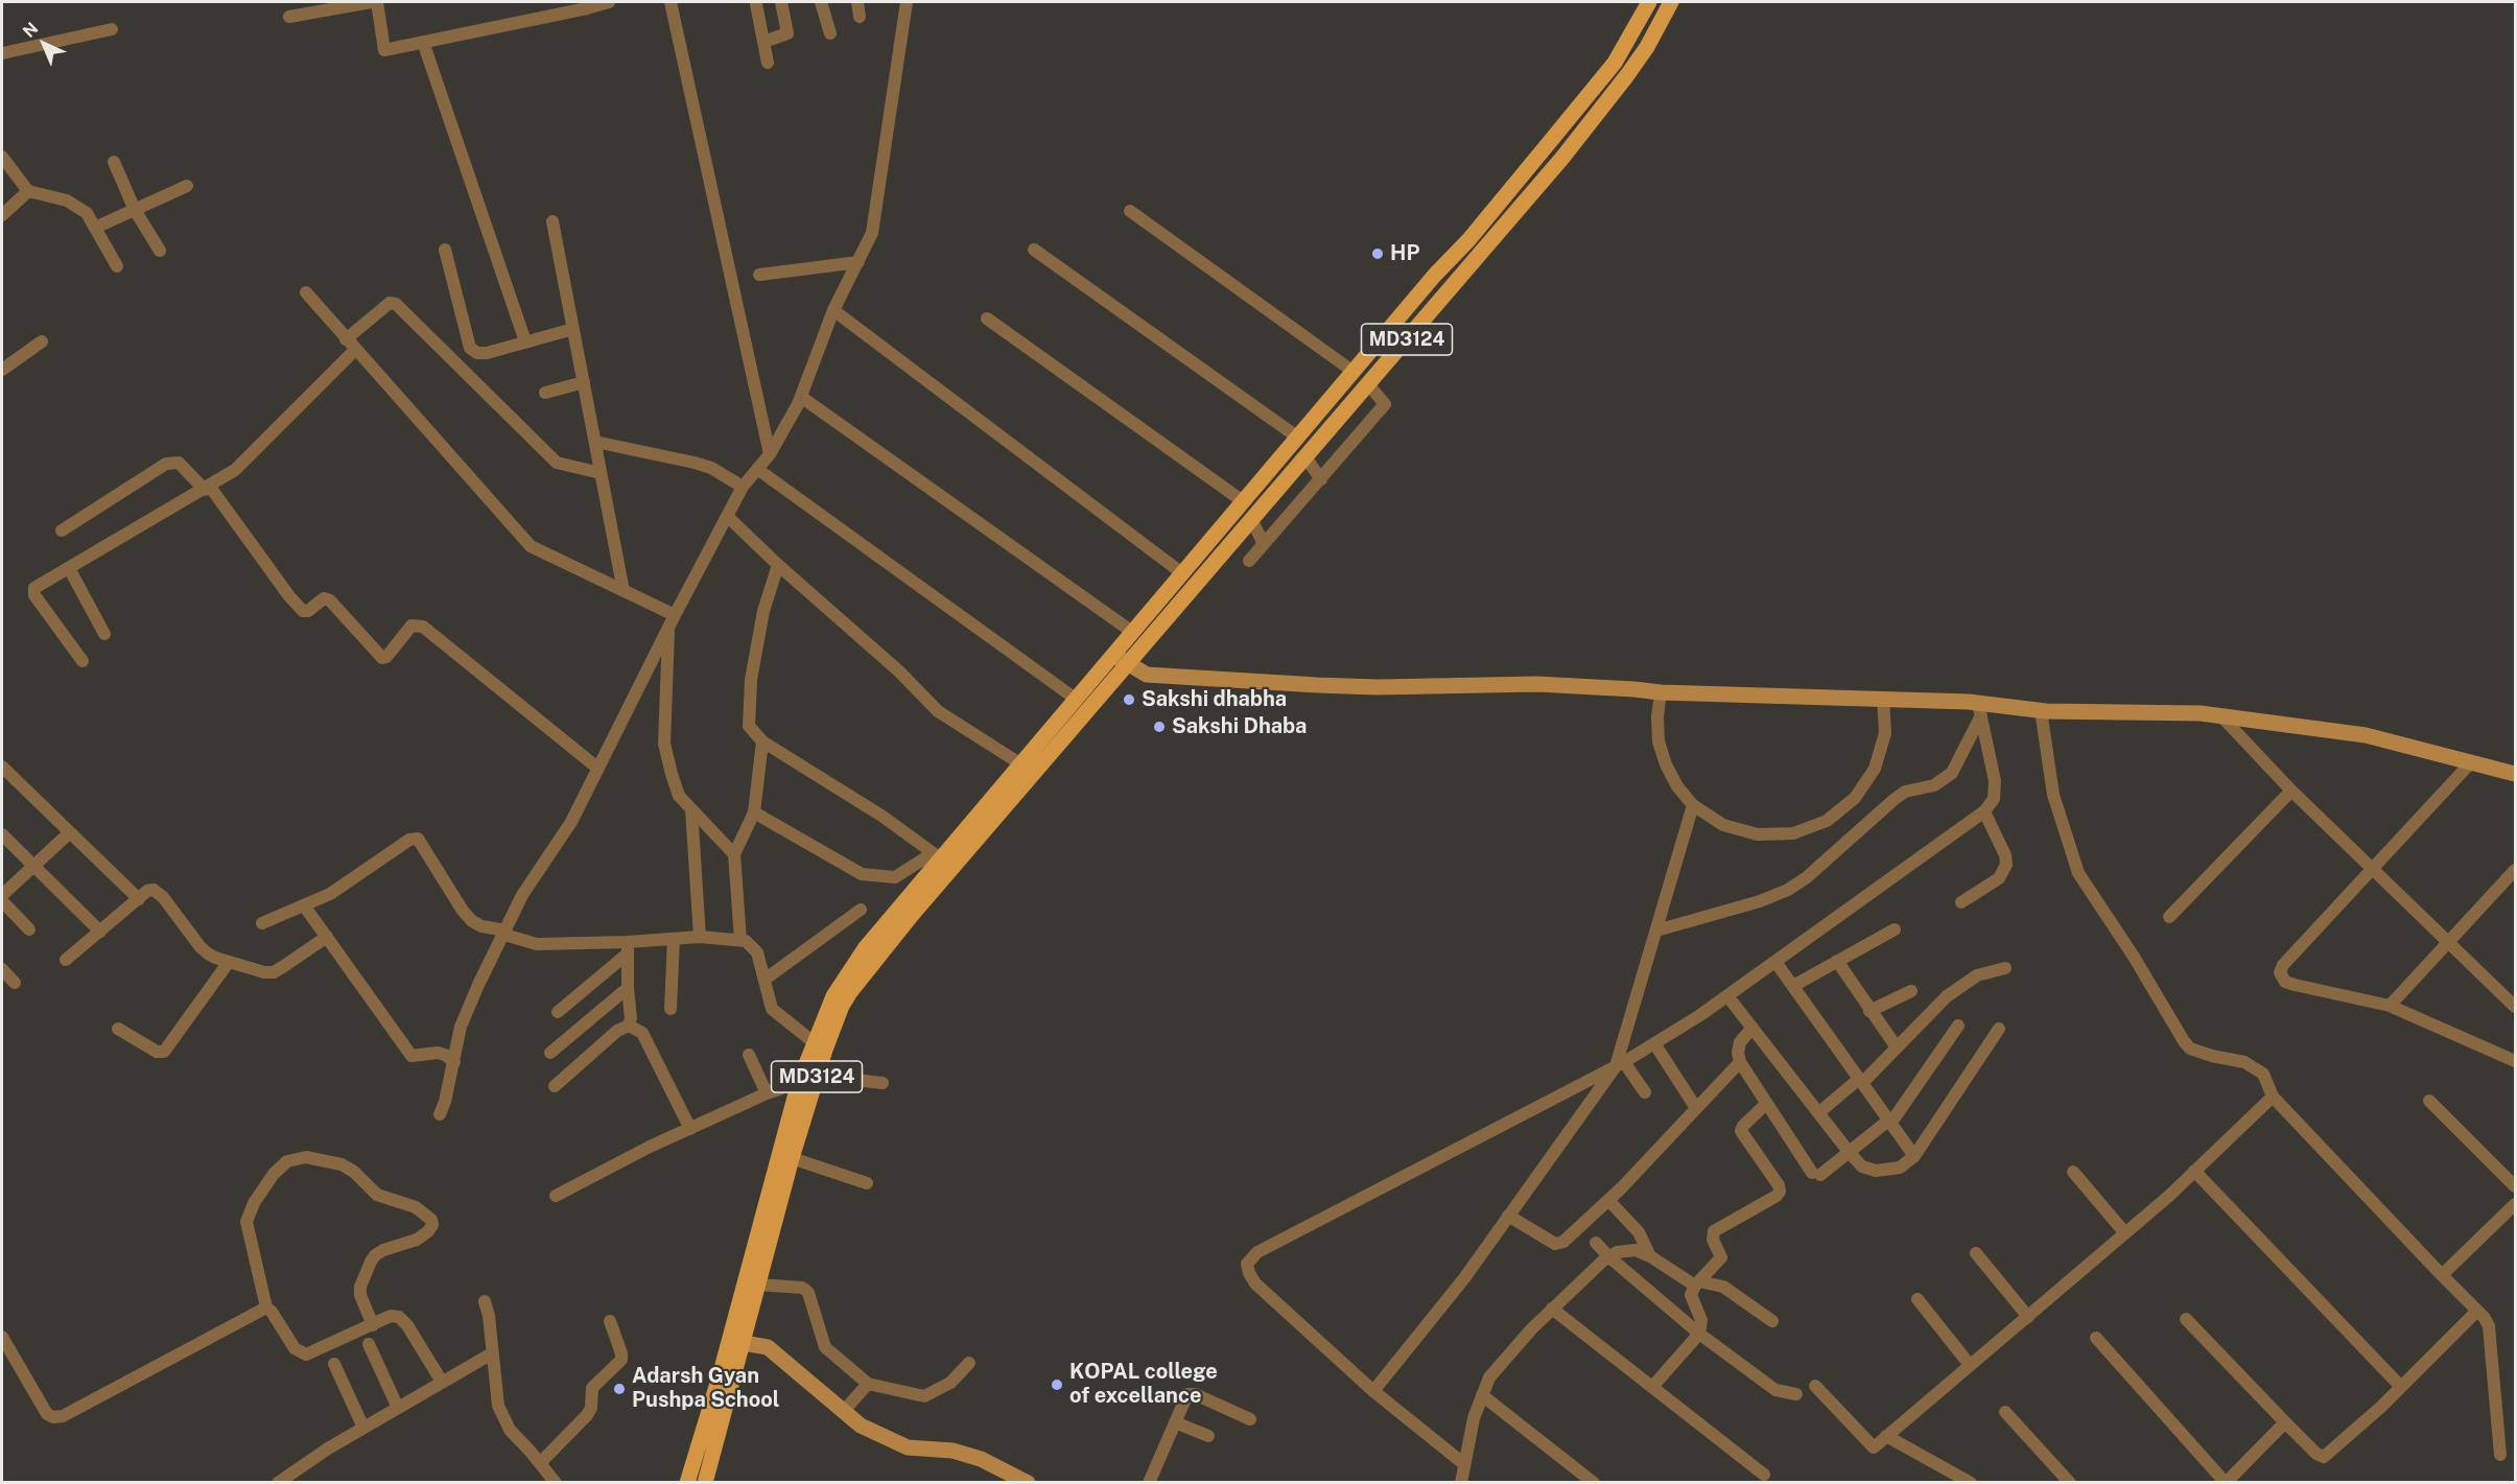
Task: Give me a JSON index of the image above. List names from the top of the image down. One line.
{"streets":{"main road":["MD3124"]},"places":["HP","Sakshi dhabha","Sakshi Dhaba","KOPAL college of excellance","Adarsh Gyan Pushpa School"],"north":"top left"}
